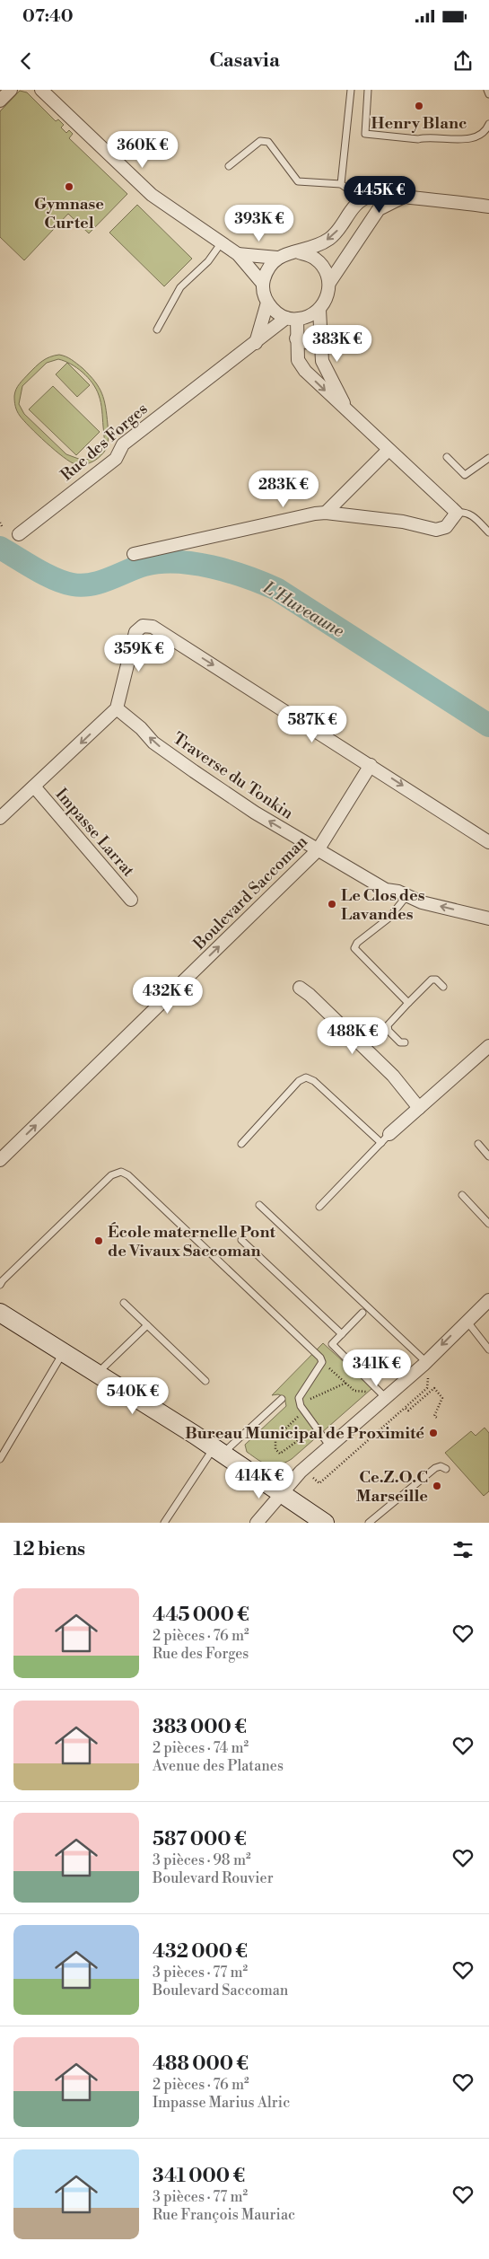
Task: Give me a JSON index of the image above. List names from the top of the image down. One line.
{"streets":{"street":["Rue des Forges","Traverse du Tonkin","Impasse Larrat","Boulevard Saccoman"]},"crossings":[["Traverse du Tonkin","Boulevard Saccoman"]],"one_way":["Traverse du Tonkin","Boulevard Saccoman"],"water":["L'Huveaune"],"places":["Henry Blanc","Gymnase Curtel","Le Clos des Lavandes","École maternelle Pont de Vivaux Saccoman","Bureau Municipal de Proximité","Ce.Z.O.C Marseille"],"page":{"status":"07:40","header":"Casavia","price":["360K €","445K €","393K €","383K €","283K €","359K €","587K €","432K €","488K €","341K €","540K €","414K €"],"heading":"12 biens","list":[{"name":"445 000 €","note":"2 pièces · 76 m² · Rue des Forges"},{"name":"383 000 €","note":"2 pièces · 74 m² · Avenue des Platanes"},{"name":"587 000 €","note":"3 pièces · 98 m² · Boulevard Rouvier"},{"name":"432 000 €","note":"3 pièces · 77 m² · Boulevard Saccoman"},{"name":"488 000 €","note":"2 pièces · 76 m² · Impasse Marius Alric"},{"name":"341 000 €","note":"3 pièces · 77 m² · Rue François Mauriac"}]}}
